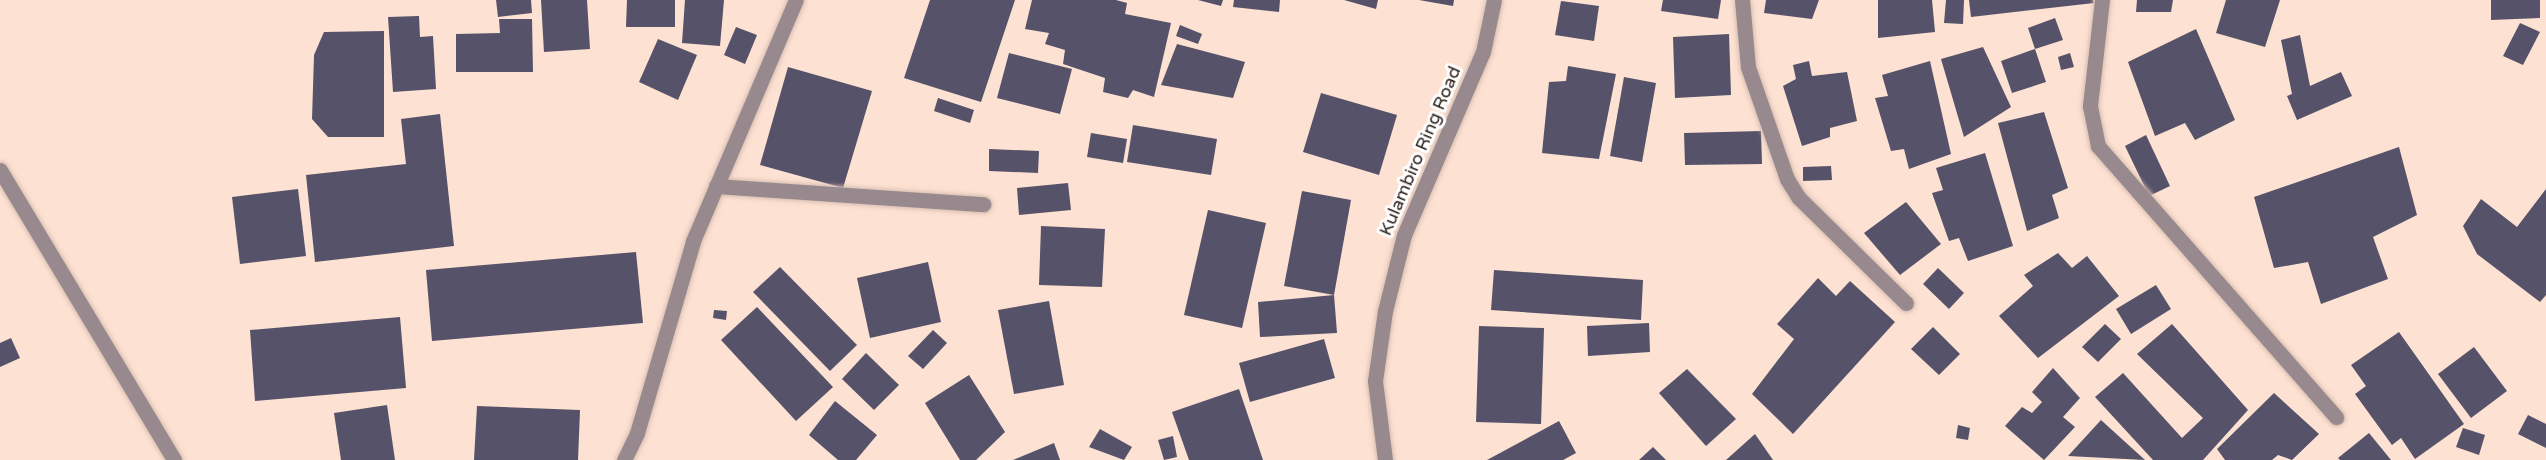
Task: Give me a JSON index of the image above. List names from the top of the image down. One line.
{"streets":{"street":["Kulambiro Ring Road"]}}
